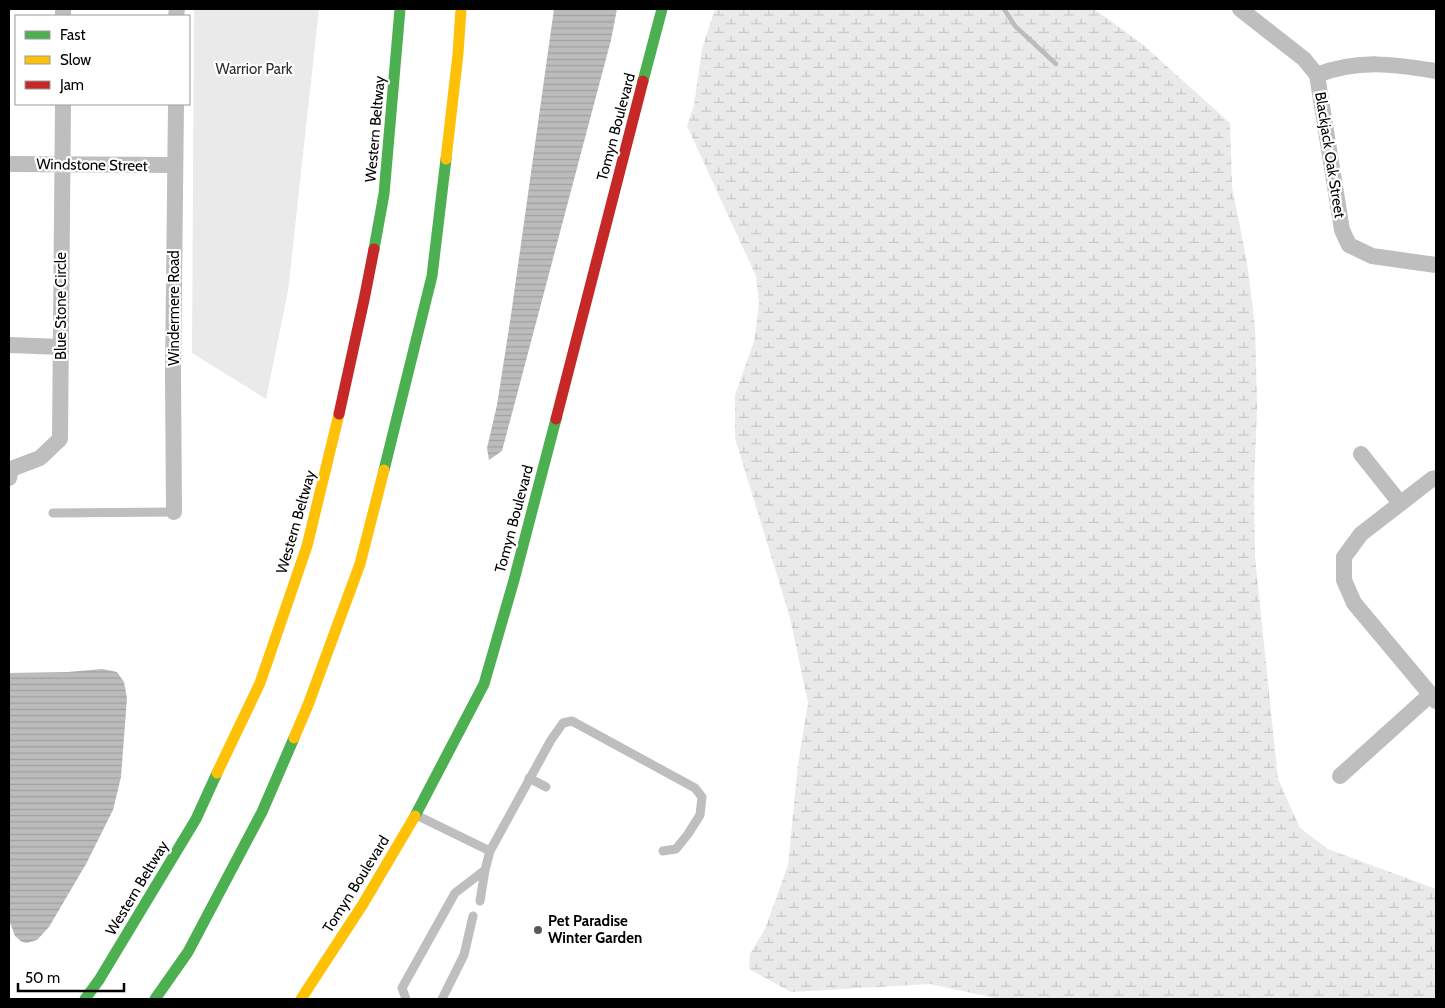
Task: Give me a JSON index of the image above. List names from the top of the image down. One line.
{"streets":{"main road":["Tomyn Boulevard","Western Beltway"],"street":["Blackjack Oak Street","Windstone Street","Blue Stone Circle","Windermere Road"]},"crossings":[["Windstone Street","Blue Stone Circle"],["Windstone Street","Windermere Road"]],"parks":["Warrior Park"],"places":["Pet Paradise Winter Garden"],"legend":["Fast","Slow","Jam"],"scale_bar":"50 m"}
